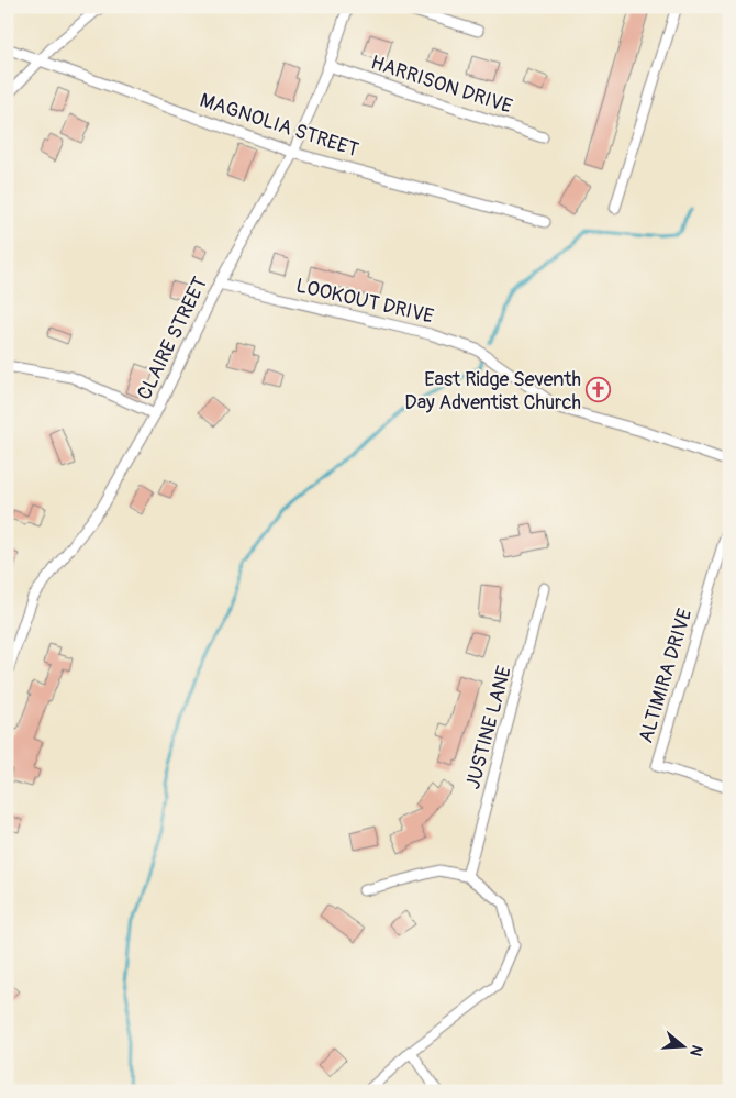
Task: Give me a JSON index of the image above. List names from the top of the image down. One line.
{"streets":{"street":["HARRISON DRIVE","MAGNOLIA STREET","LOOKOUT DRIVE","CLAIRE STREET","ALTIMIRA DRIVE","JUSTINE LANE"]},"crossings":[["HARRISON DRIVE","CLAIRE STREET"],["MAGNOLIA STREET","CLAIRE STREET"],["LOOKOUT DRIVE","CLAIRE STREET"]],"places":{"church":["East Ridge Seventh Day Adventist Church"]},"north":"right"}
